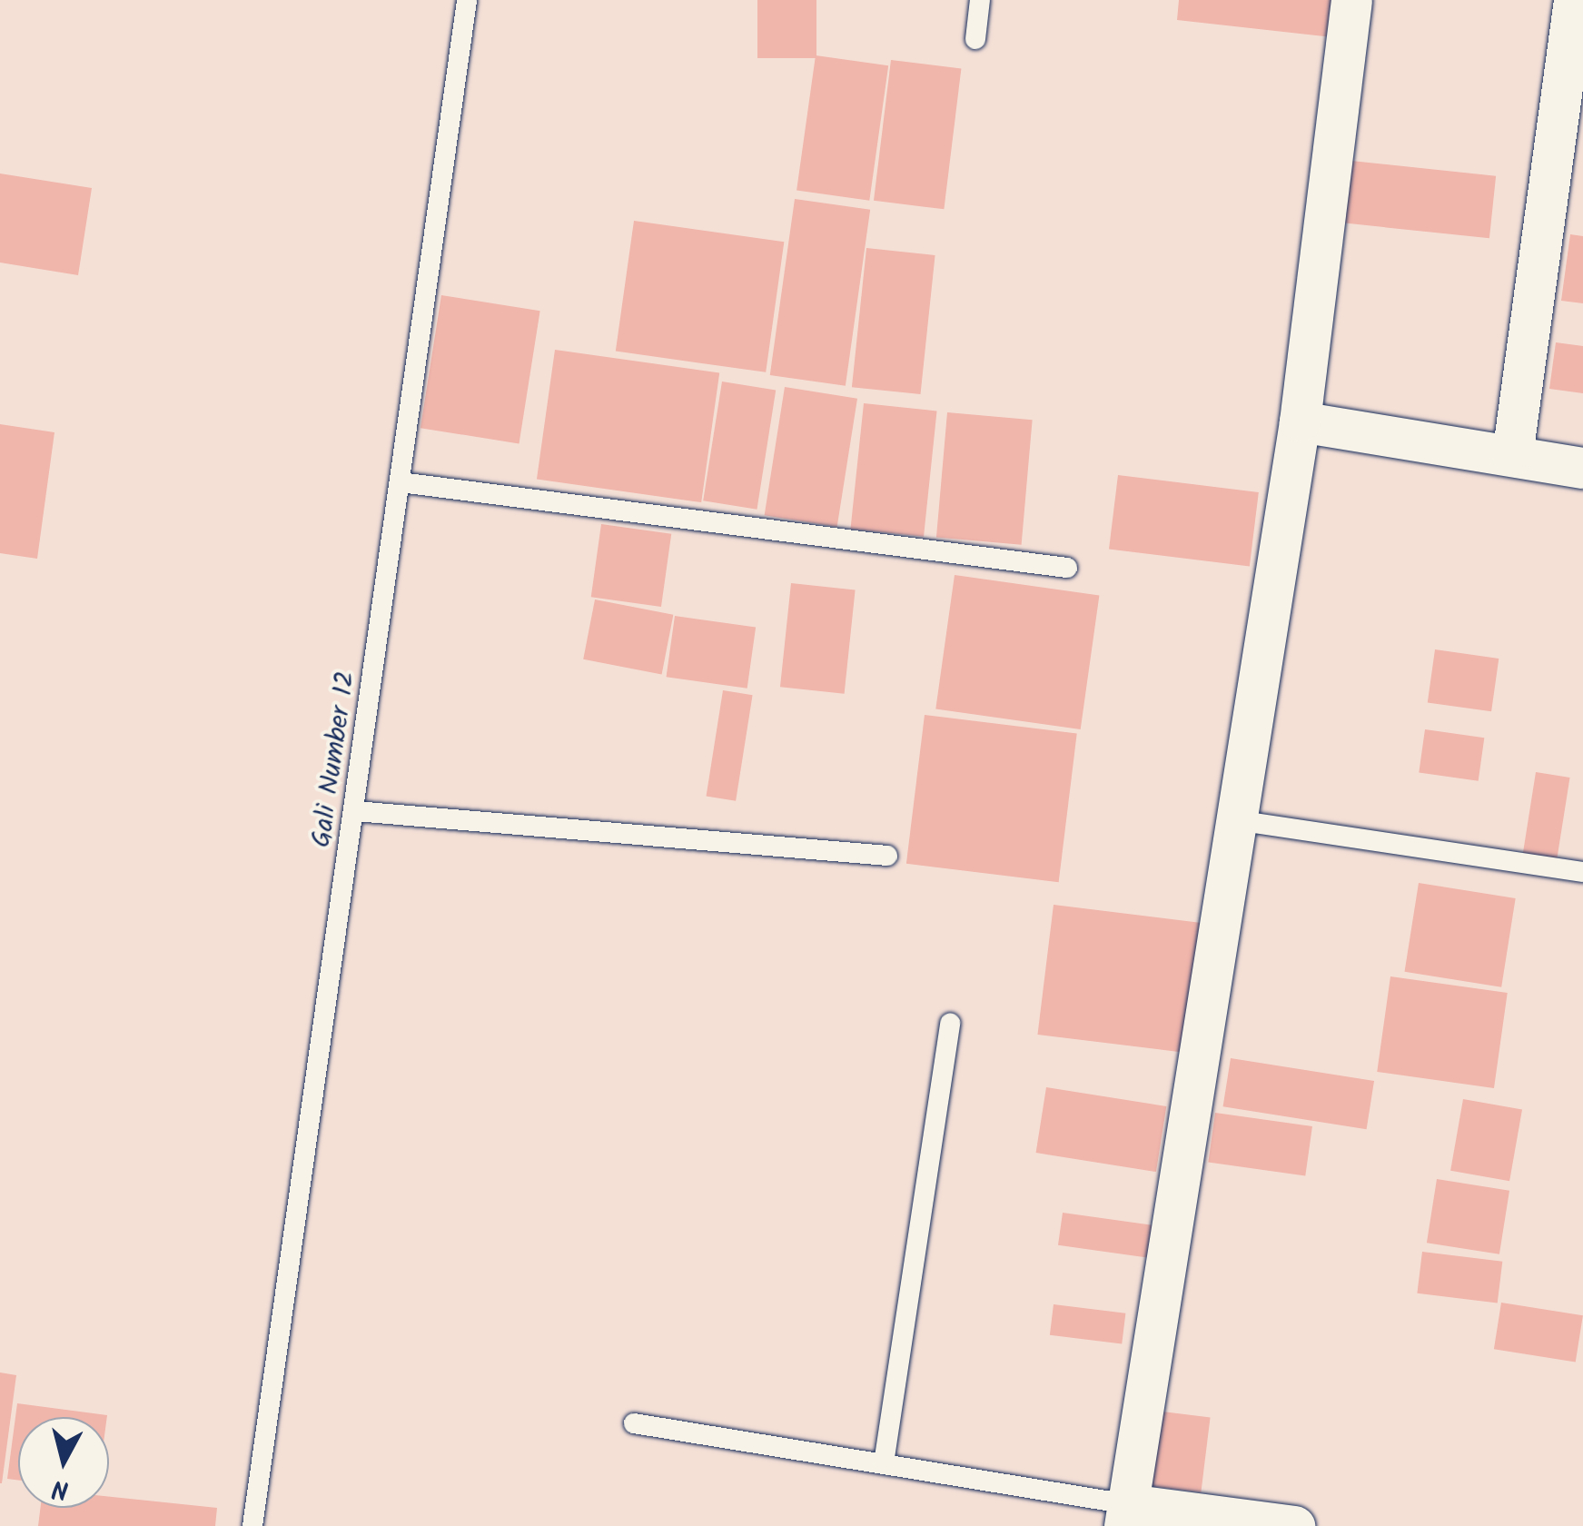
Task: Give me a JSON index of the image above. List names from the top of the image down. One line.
{"streets":{"lane":["Gali Number 12"]},"north":"bottom"}
